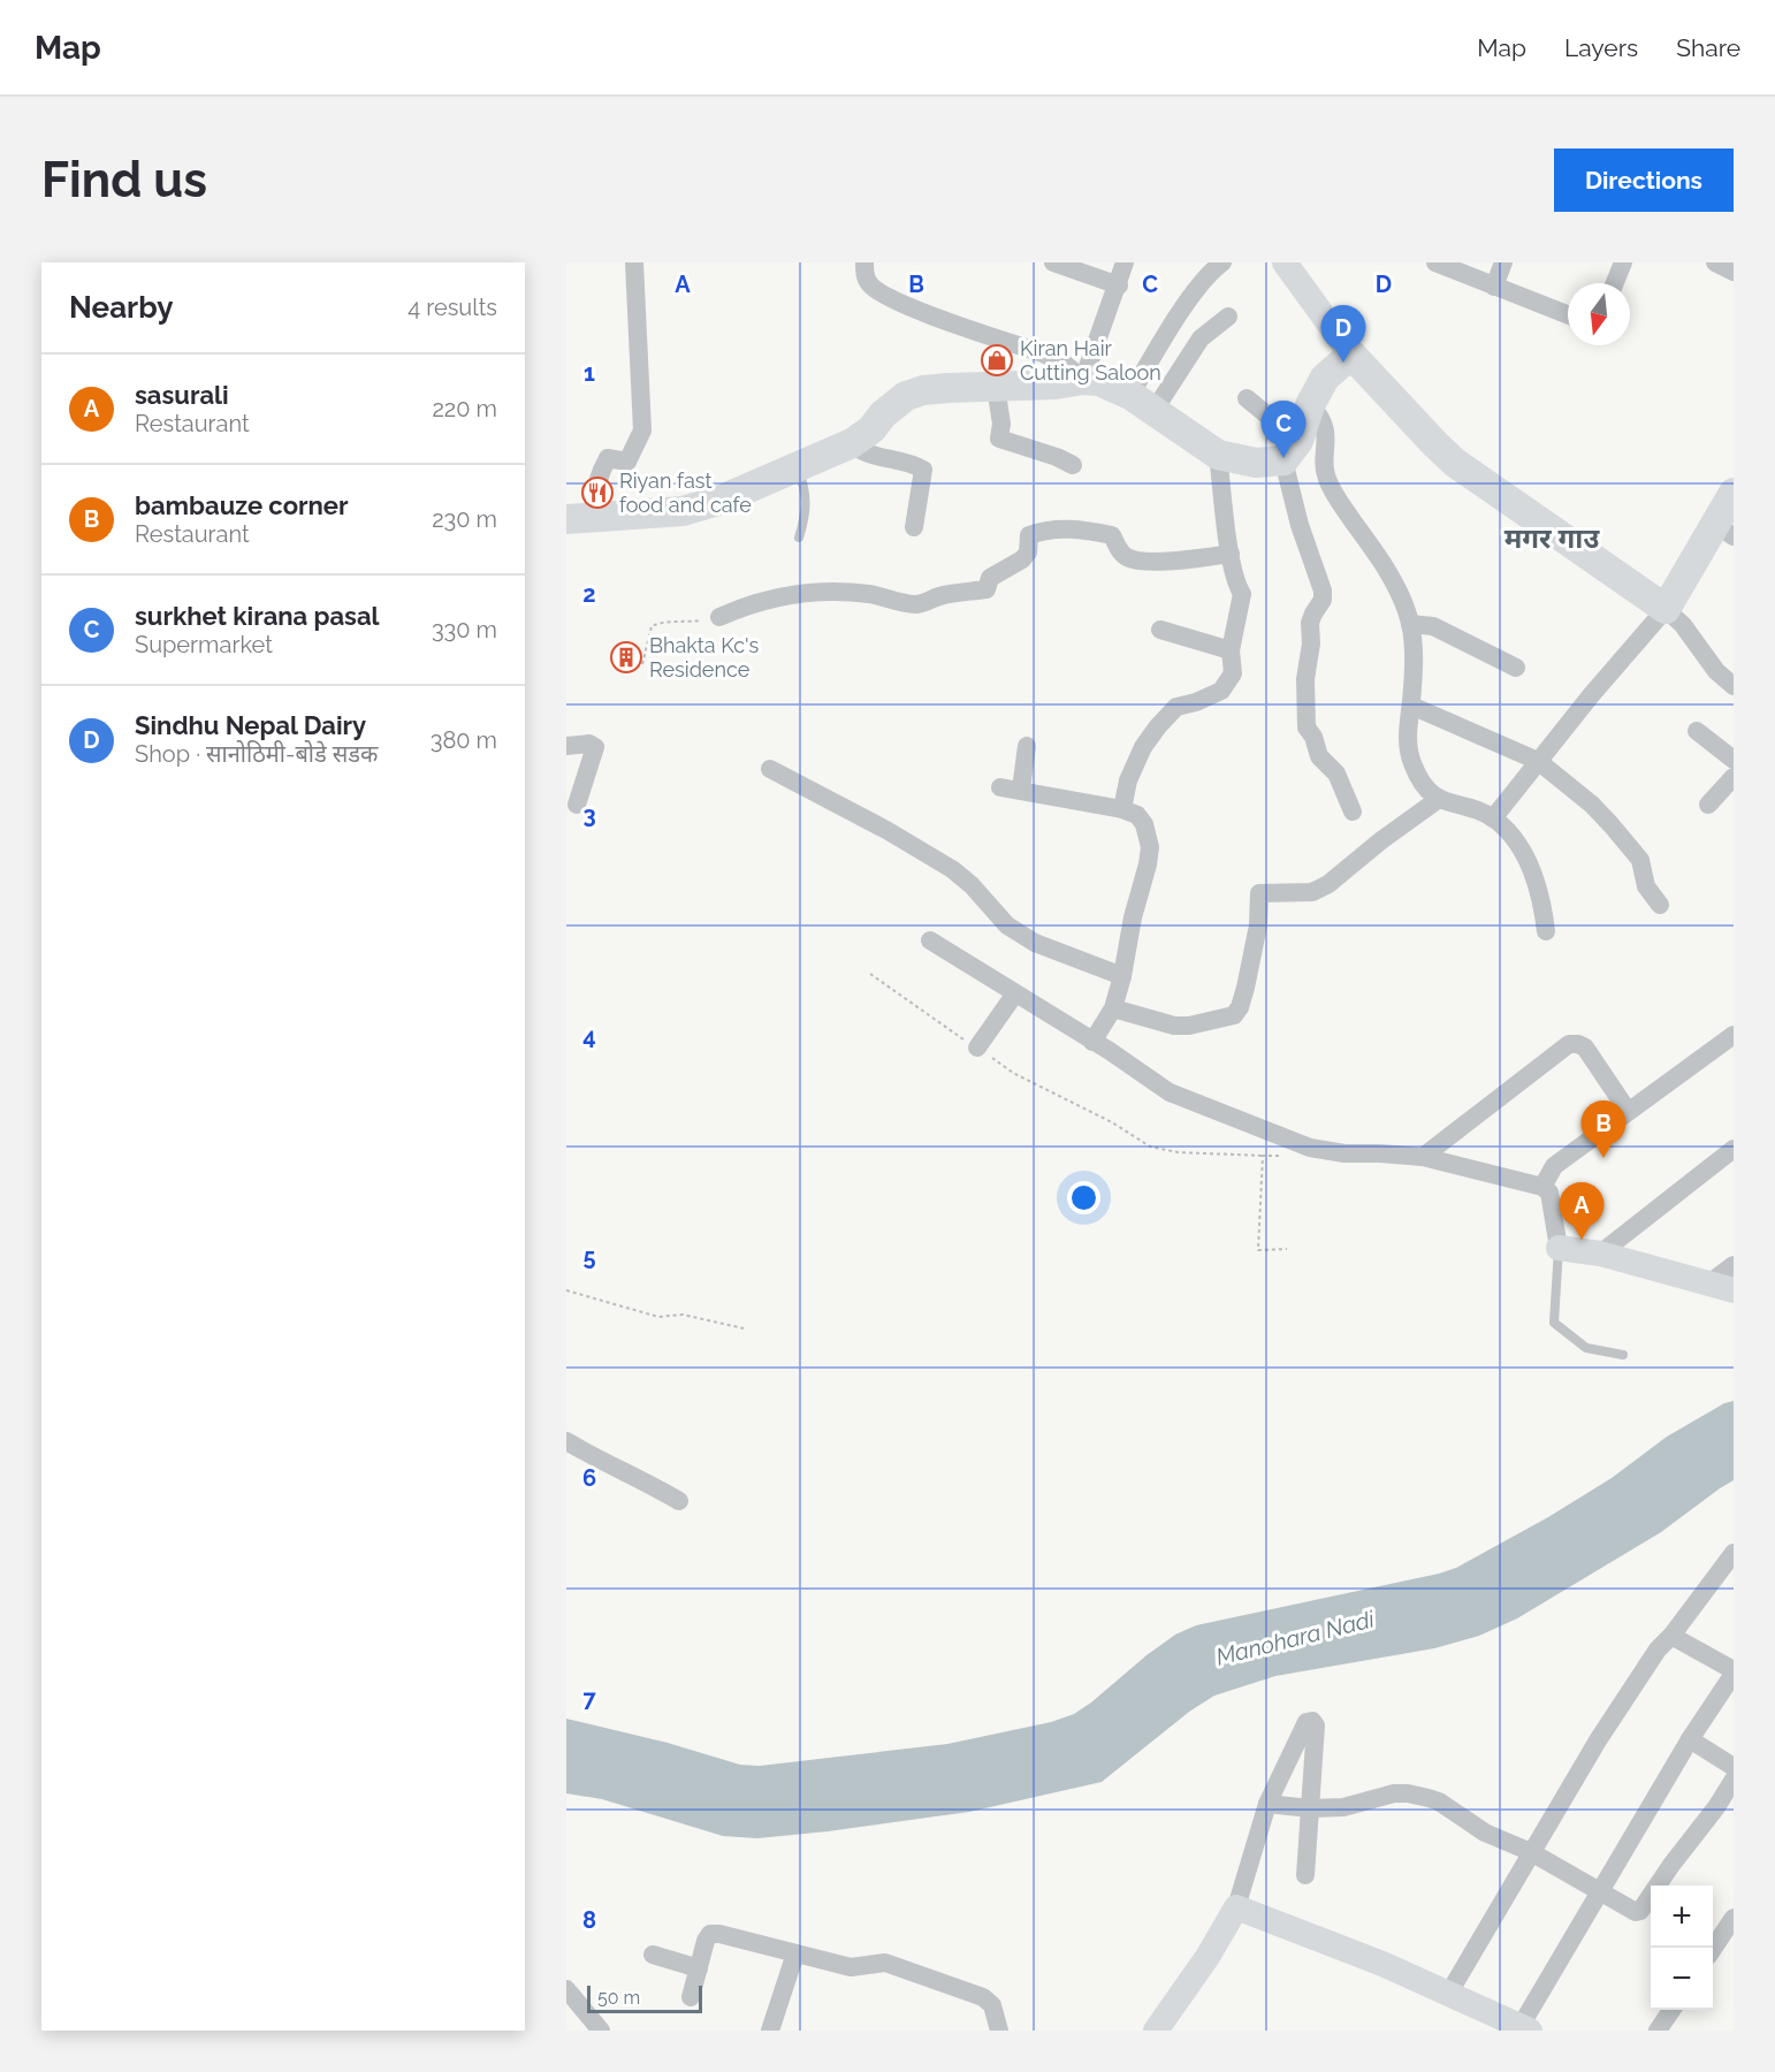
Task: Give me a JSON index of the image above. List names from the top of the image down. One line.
{"districts":["मगर गाउ"],"water":["Manohara Nadi"],"places":{"shop":["Kiran Hair Cutting Saloon"],"restaurant":["Riyan fast food and cafe"],"building":["Bhakta Kc's Residence"]},"scale_bar":"50 m","north":"bottom","page":{"header":"Map","nav":["Map","Layers","Share"],"buttons":"Directions","title":"Find us","heading":["Nearby","4 results"],"pins":["D","C","B","A"],"list":[{"mark":"A","name":"sasurali","note":"Restaurant","value":"220 m"},{"mark":"B","name":"bambauze corner","note":"Restaurant","value":"230 m"},{"mark":"C","name":"surkhet kirana pasal","note":"Supermarket","value":"330 m"},{"mark":"D","name":"Sindhu Nepal Dairy","note":"Shop · सानोठिमी-बोडे सडक","value":"380 m"}],"map_buttons":["+","−"],"scale":"50 m"},"grid":{"columns":["A","B","C","D"],"rows":["1","2","3","4","5","6","7","8"]}}
